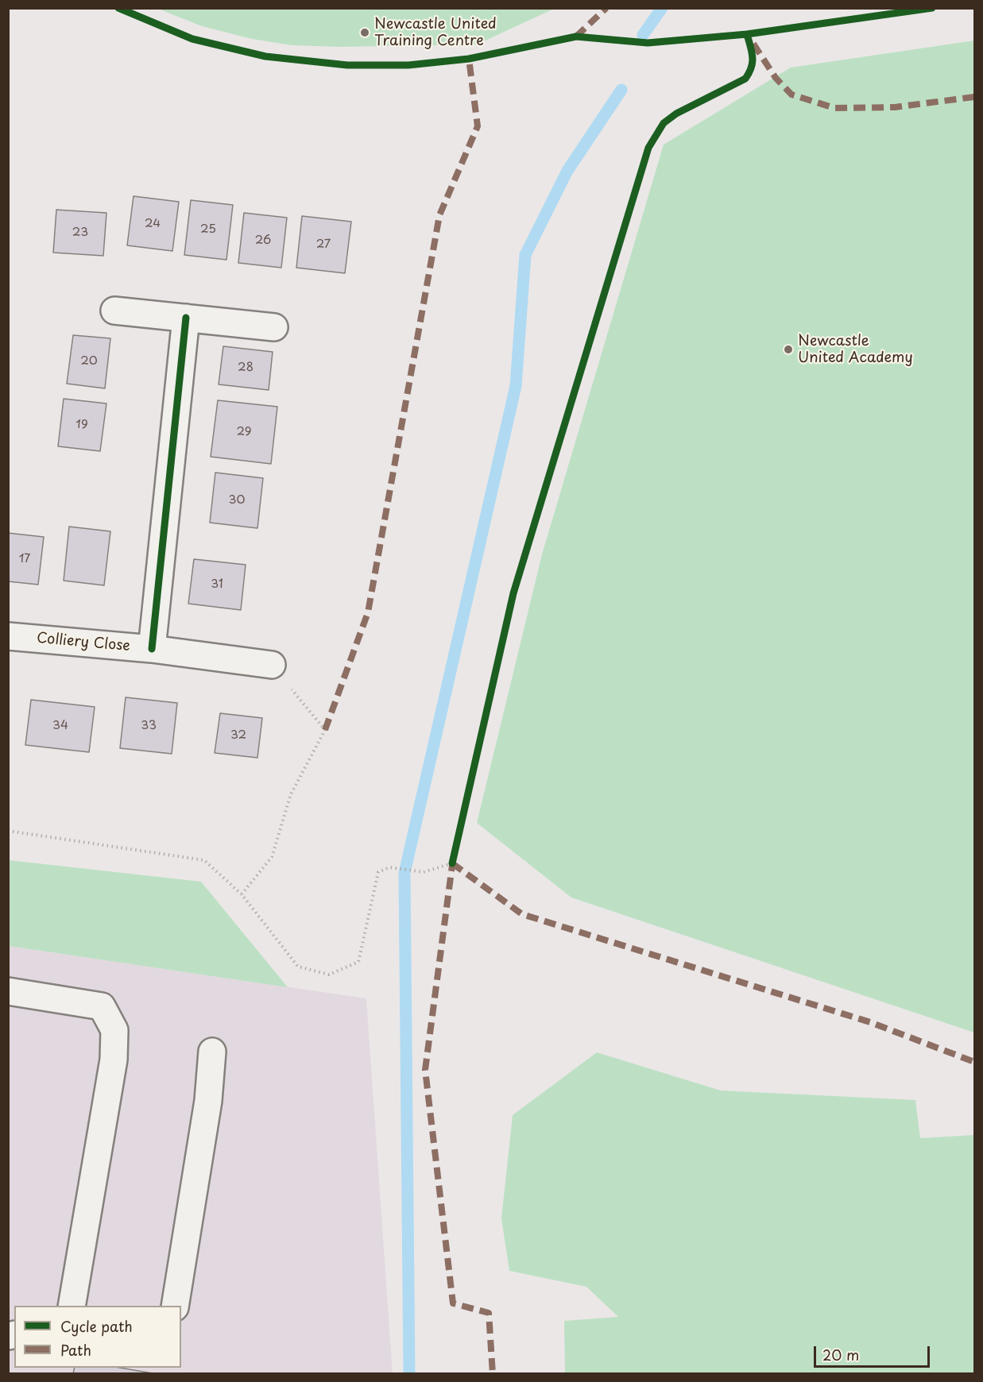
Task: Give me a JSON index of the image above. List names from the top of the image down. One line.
{"streets":{"street":["Colliery Close"]},"places":["Newcastle United Training Centre","Newcastle United Academy"],"house_numbers":["24","25","23","26","27","20","28","19","29","30","17","31","34","33","32"],"legend":["Cycle path","Path"],"scale_bar":"20 m"}
